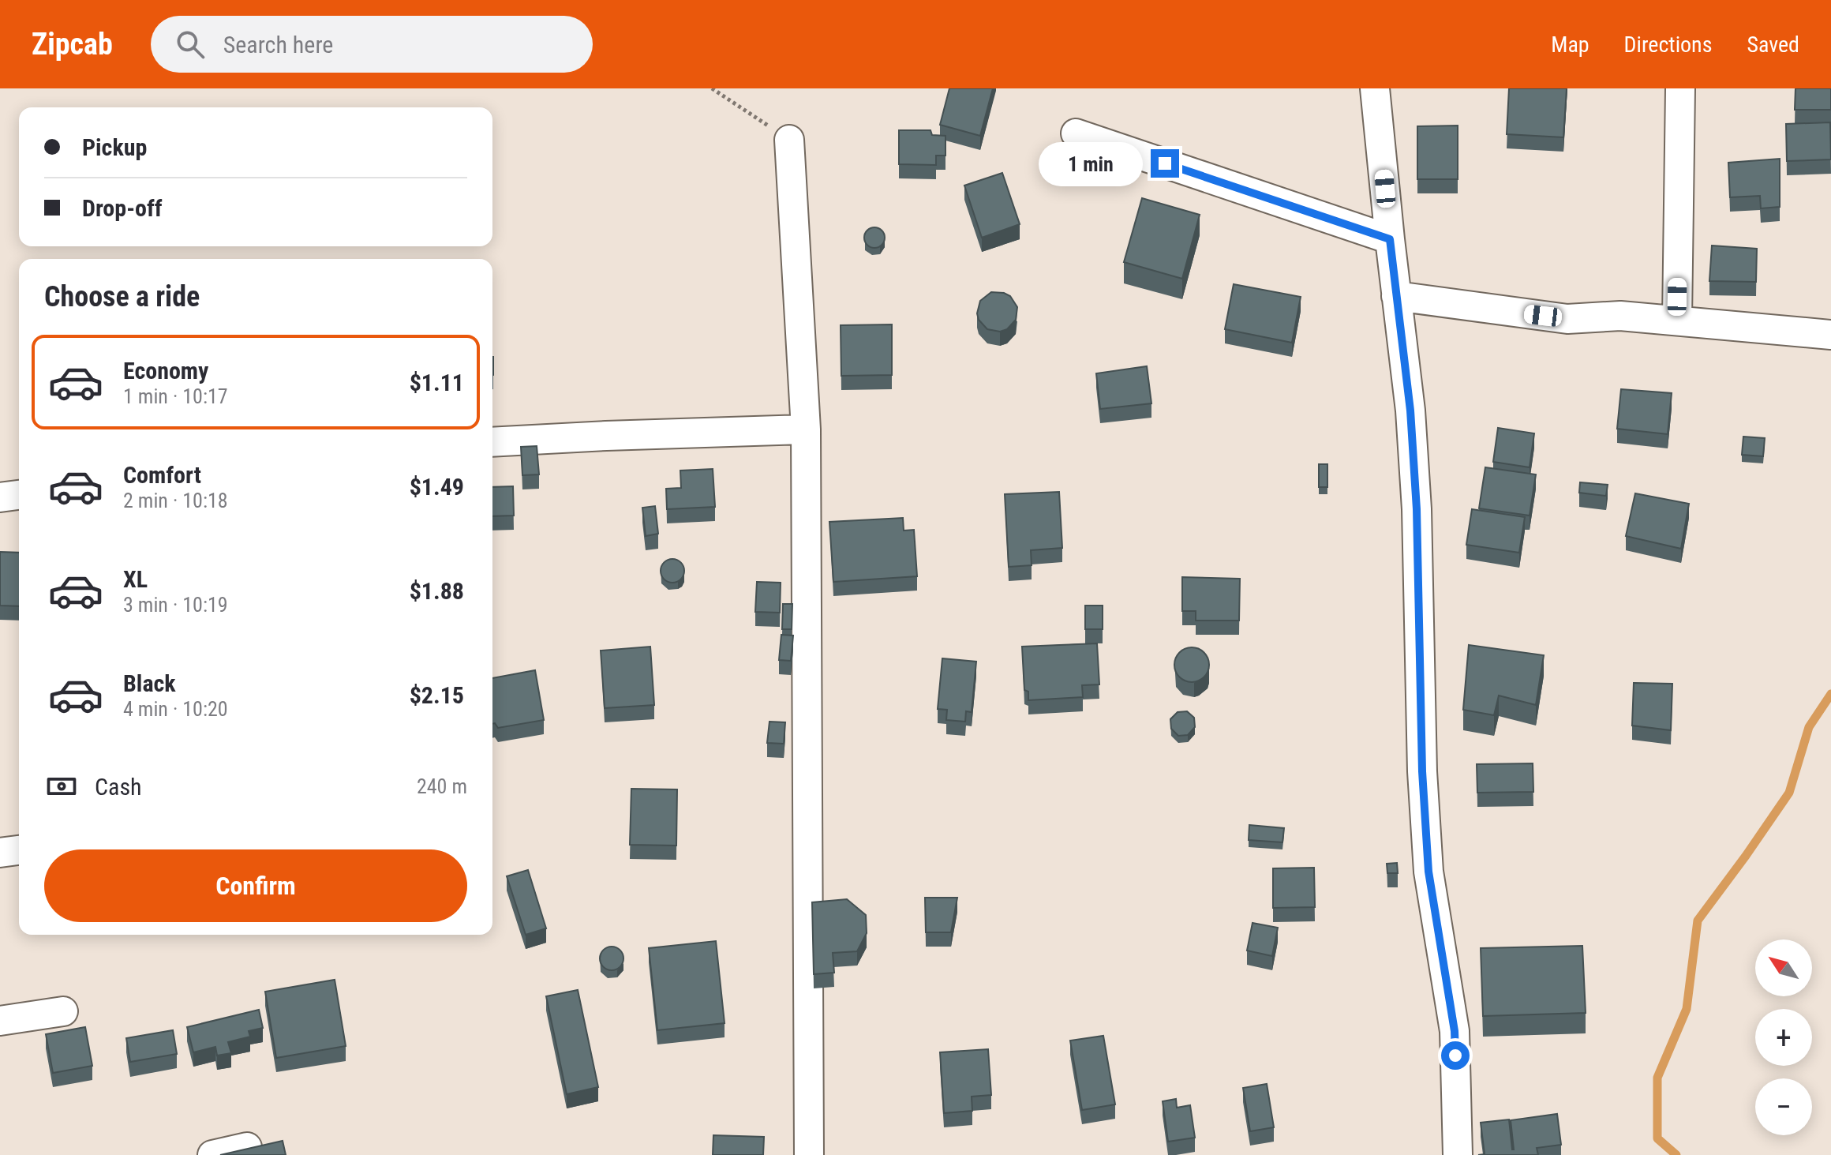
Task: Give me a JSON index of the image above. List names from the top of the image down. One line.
{"north":"top left","page":{"header":"Zipcab","search":"Search here","nav":["Map","Directions","Saved"],"banner":["Pickup","Drop-off"],"bubble":"1 min","heading":"Choose a ride","list":[{"name":"Economy","note":"1 min · 10:17","value":"$1.11"},{"name":"Comfort","note":"2 min · 10:18","value":"$1.49"},{"name":"XL","note":"3 min · 10:19","value":"$1.88"},{"name":"Black","note":"4 min · 10:20","value":"$2.15"}],"pay":["Cash","240 m"],"buttons":"Confirm","map_buttons":["+","−"]}}
